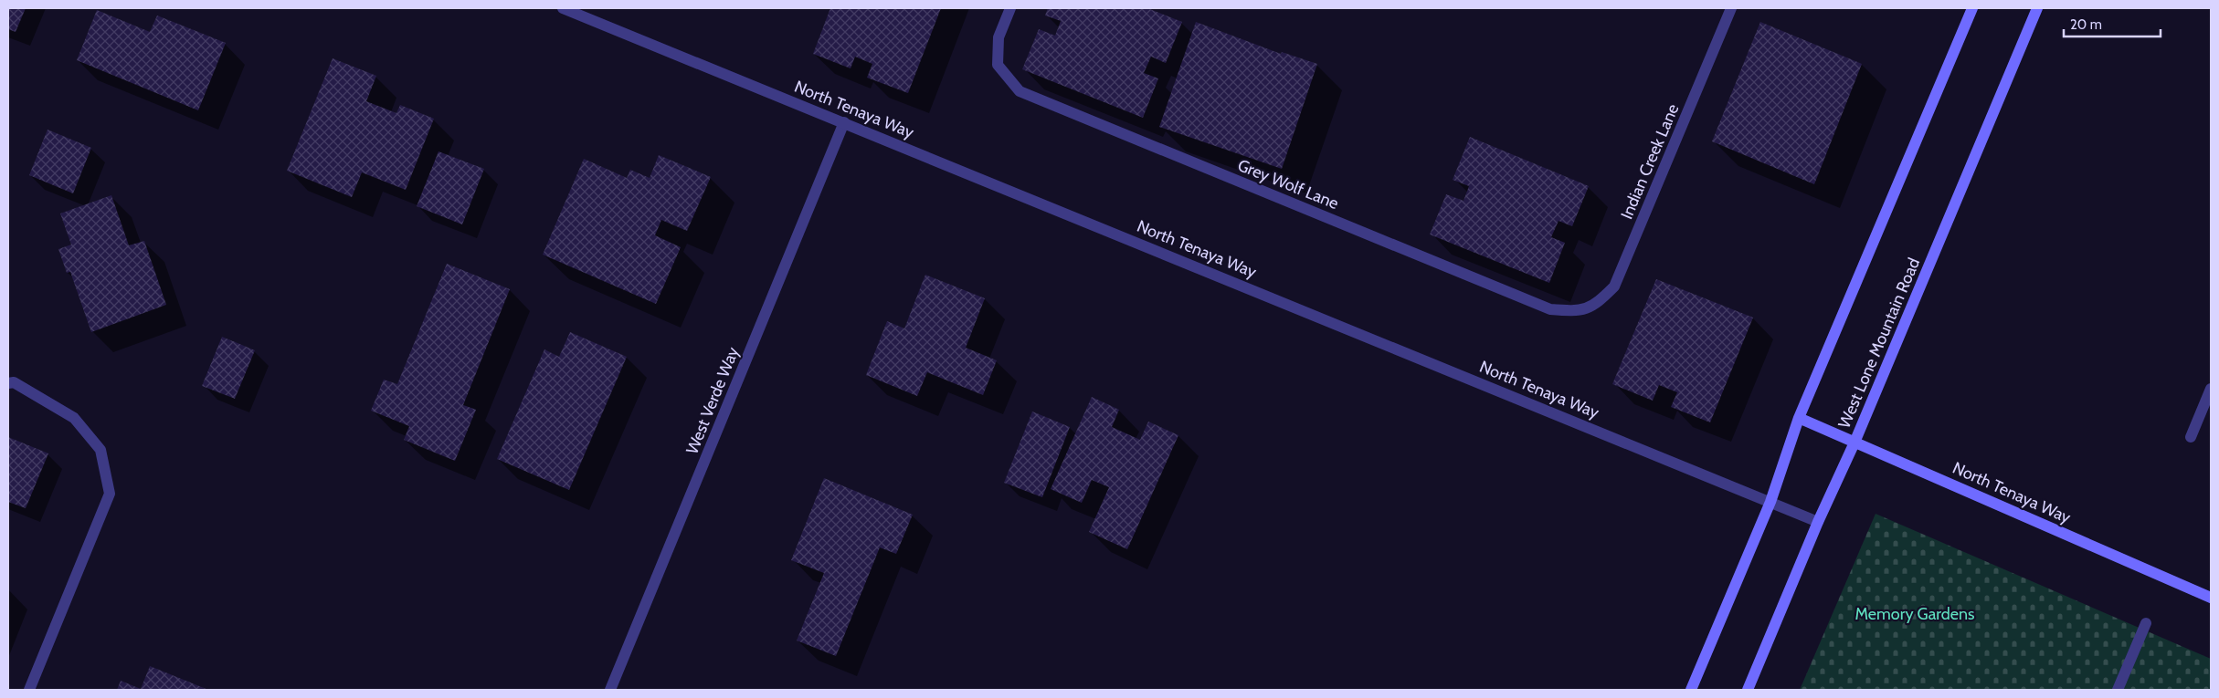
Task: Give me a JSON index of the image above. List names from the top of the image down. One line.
{"streets":{"main road":["North Tenaya Way","West Lone Mountain Road"],"street":["Indian Creek Lane","Grey Wolf Lane","West Verde Way"]},"crossings":[["North Tenaya Way","West Lone Mountain Road"],["North Tenaya Way","West Verde Way"],["Indian Creek Lane","Grey Wolf Lane"]],"parks":["Memory Gardens"],"scale_bar":"20 m"}
